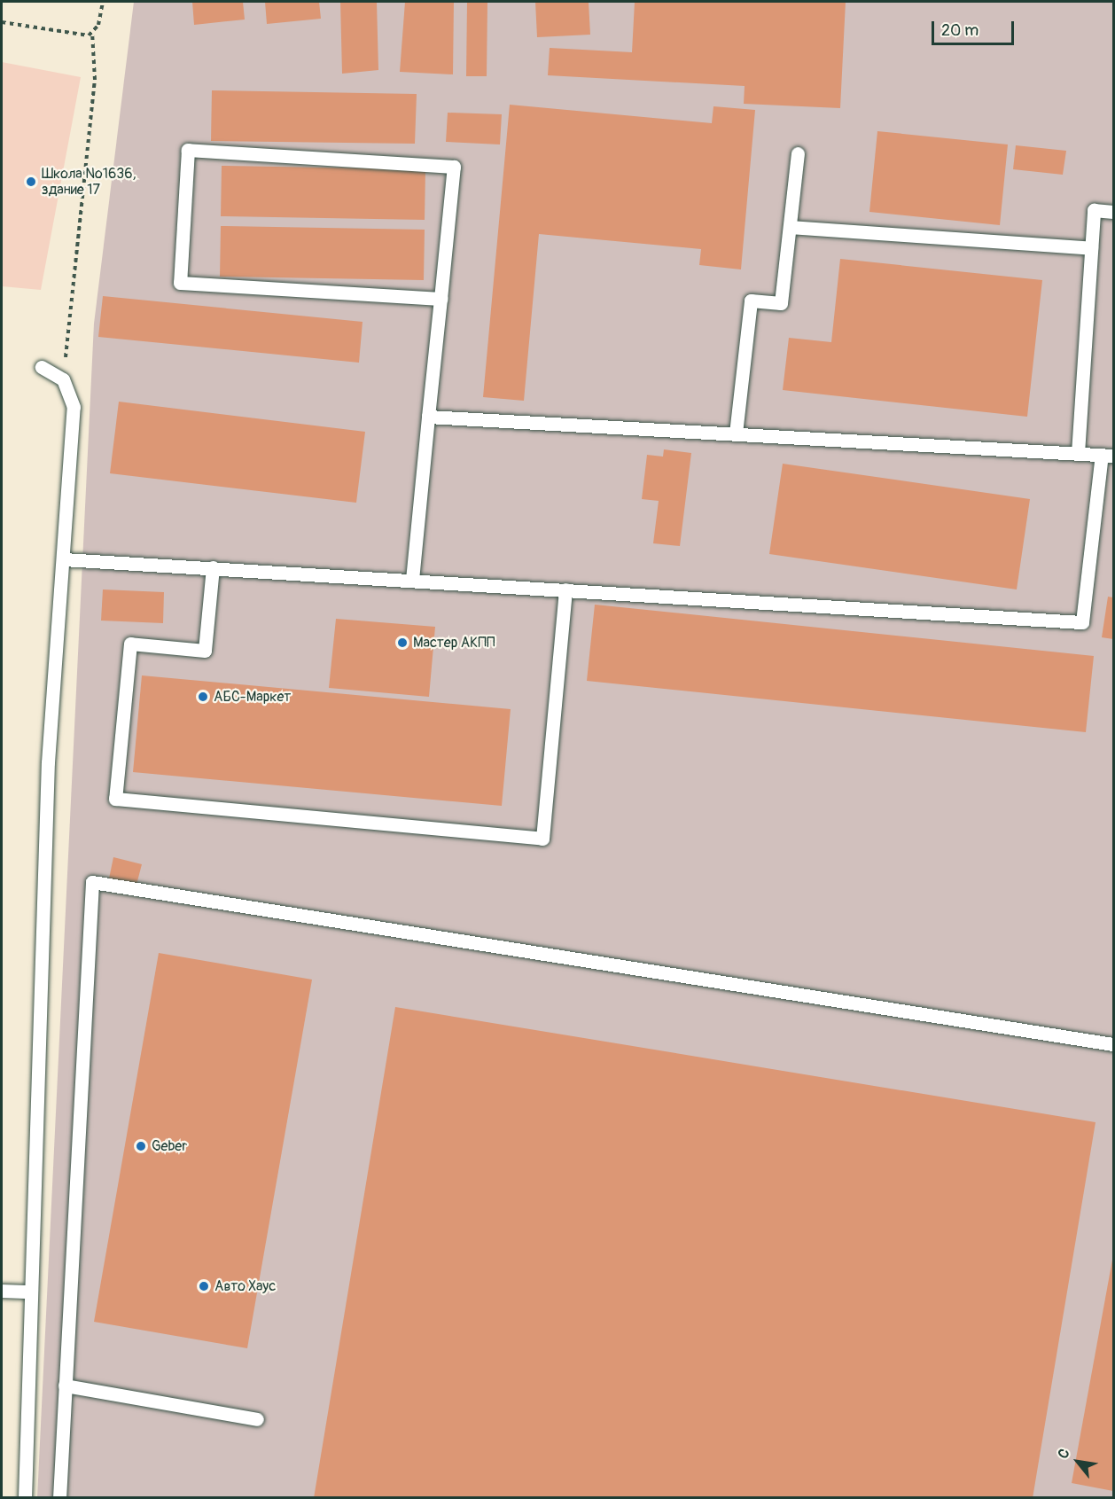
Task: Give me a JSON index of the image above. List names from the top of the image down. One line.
{"places":["Школа №1636, здание 17","Мастер АКПП","АБС-Маркет","Geber","Авто Хаус"],"scale_bar":"20 m","north":"top left"}
